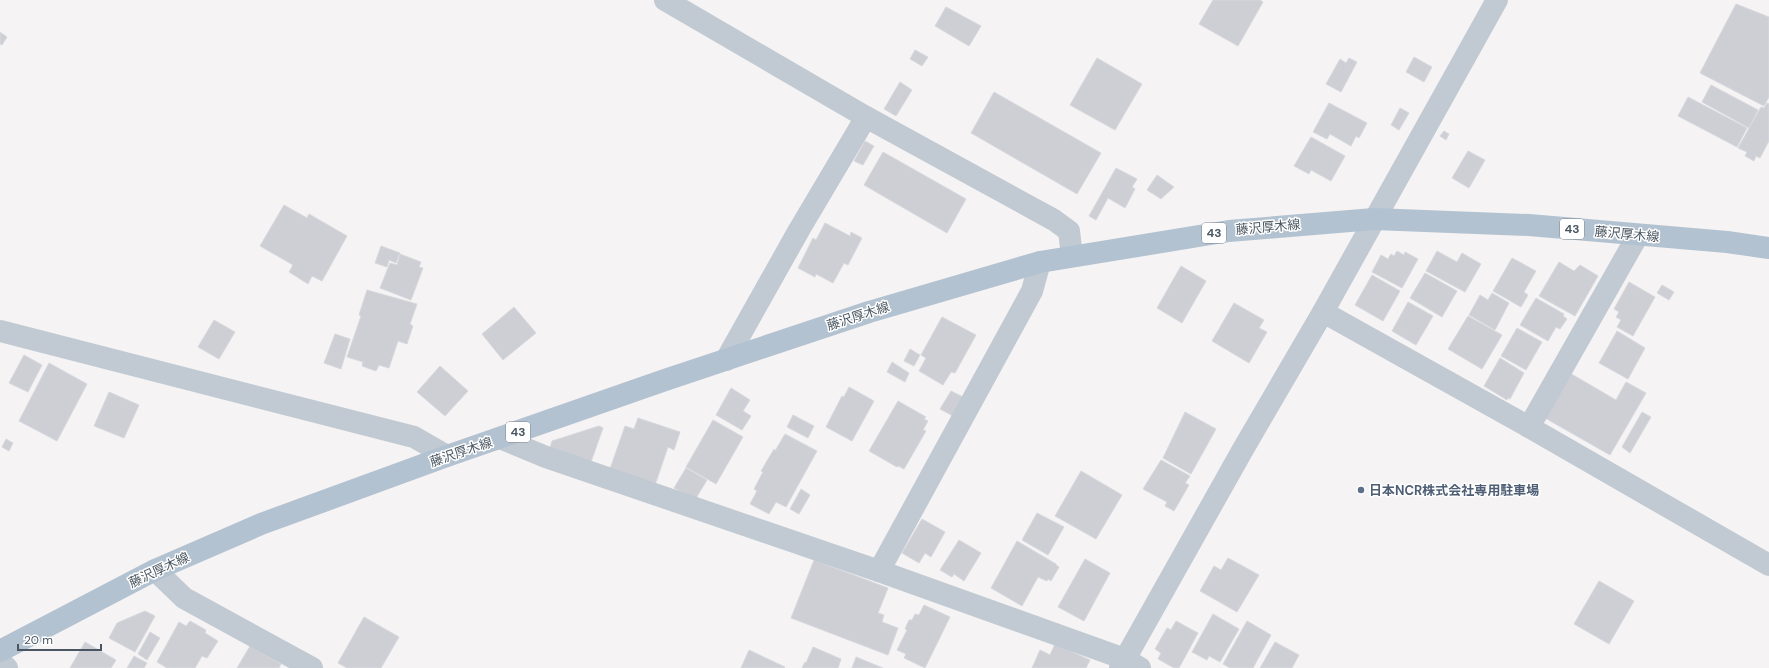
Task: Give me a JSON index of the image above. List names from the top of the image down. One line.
{"streets":{"main road":["藤沢厚木線","43"]},"places":["日本NCR株式会社専用駐車場"],"scale_bar":"20 m"}
